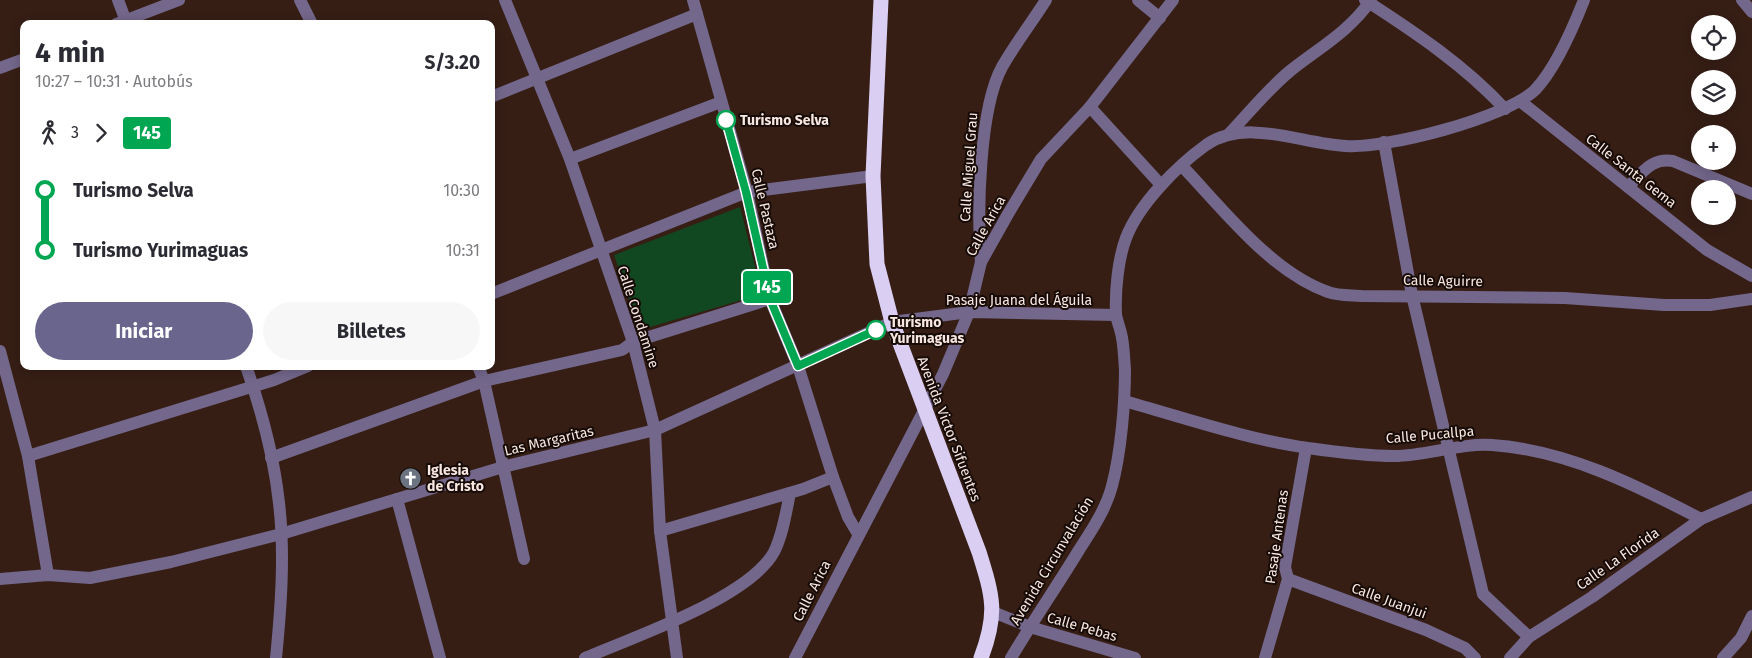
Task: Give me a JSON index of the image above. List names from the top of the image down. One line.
{"streets":{"highway":["Avenida Victor Sifuentes"],"street":["Calle Miguel Grau","Calle Santa Gema","Calle Pastaza","Calle Arica","Calle Aguirre","Pasaje Juana del Águila","Calle Condamine","Calle Pucallpa","Las Margaritas","Pasaje Antenas","Calle La Florida","Avenida Circunvalación","Calle Juanjui","Calle Pebas"]},"crossings":[["Calle Miguel Grau","Calle Arica"],["Calle Santa Gema","Avenida Circunvalación"],["Calle Pastaza","Calle Arica"],["Calle Pastaza","Las Margaritas"],["Calle Arica","Pasaje Juana del Águila"],["Calle Arica","Avenida Victor Sifuentes"],["Calle Aguirre","Avenida Circunvalación"],["Pasaje Juana del Águila","Avenida Victor Sifuentes"],["Pasaje Juana del Águila","Las Margaritas"],["Pasaje Juana del Águila","Avenida Circunvalación"],["Calle Condamine","Las Margaritas"],["Avenida Victor Sifuentes","Las Margaritas"],["Avenida Victor Sifuentes","Calle Pebas"],["Calle Pucallpa","Pasaje Antenas"],["Calle Pucallpa","Calle La Florida"],["Calle Pucallpa","Avenida Circunvalación"],["Pasaje Antenas","Calle Juanjui"],["Avenida Circunvalación","Calle Pebas"]],"places":{"other":["Turismo Selva","Turismo Yurimaguas"],"church":["Iglesia de Cristo"]},"lines":["bus line 145"],"page":{"on_map":"145","map_buttons":["+","−"],"heading":["4 min","10:27 – 10:31 · Autobús","S/3.20"],"legs":["3","145"],"list":[{"name":"Turismo Selva","value":"10:30"},{"name":"Turismo Yurimaguas","value":"10:31"}],"buttons":["Iniciar","Billetes"]}}
